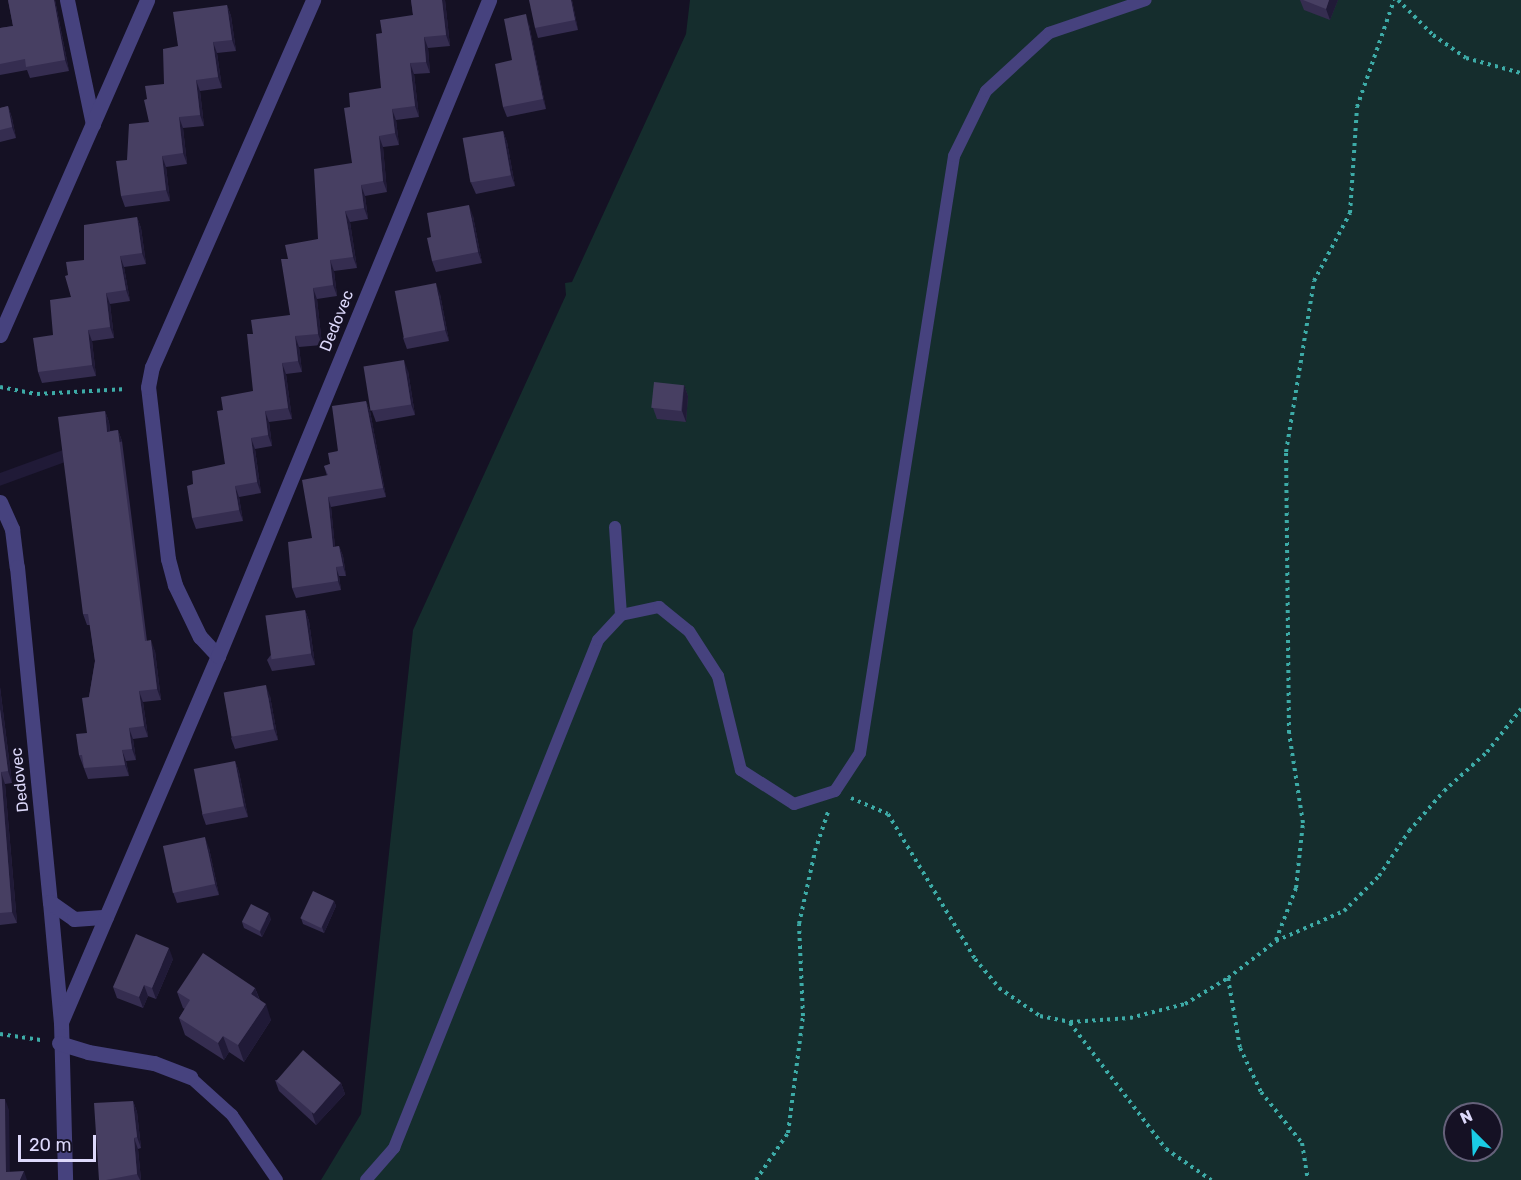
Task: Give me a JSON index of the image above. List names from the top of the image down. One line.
{"streets":{"street":["Dedovec"]},"scale_bar":"20 m","north":"top left"}
